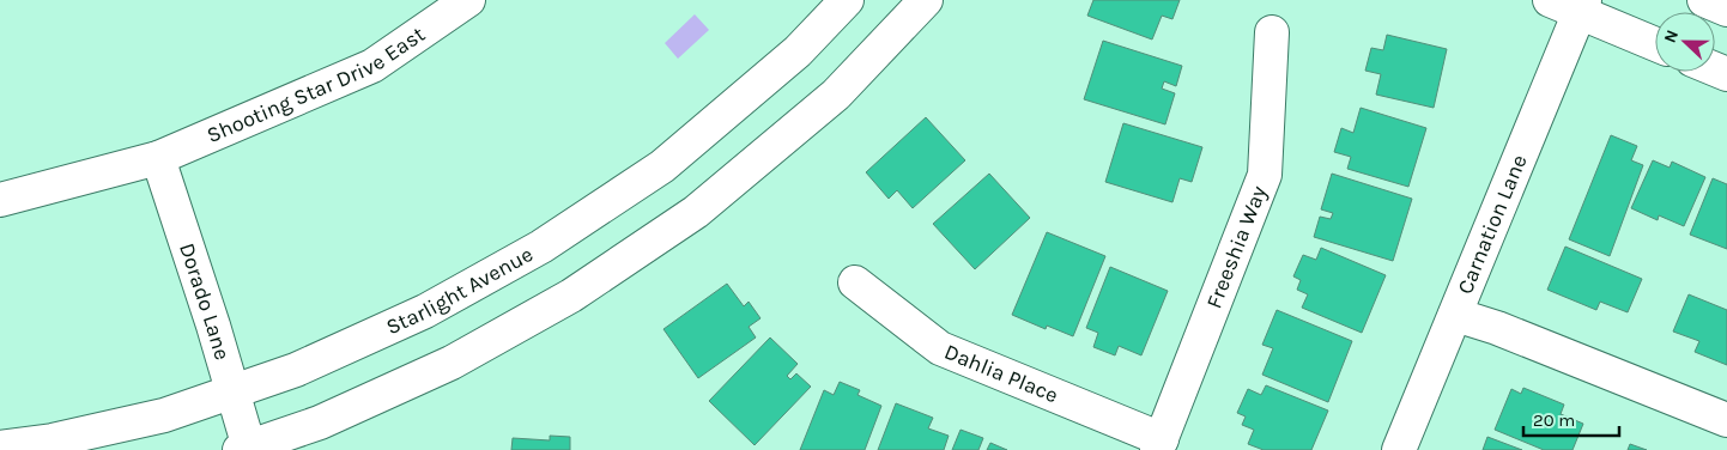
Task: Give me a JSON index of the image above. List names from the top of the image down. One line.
{"streets":{"street":["Shooting Star Drive East","Carnation Lane","Freeshia Way","Starlight Avenue","Dorado Lane","Dahlia Place"]},"crossings":[["Shooting Star Drive East","Dorado Lane"],["Freeshia Way","Dahlia Place"],["Starlight Avenue","Dorado Lane"]],"scale_bar":"20 m","north":"left"}
